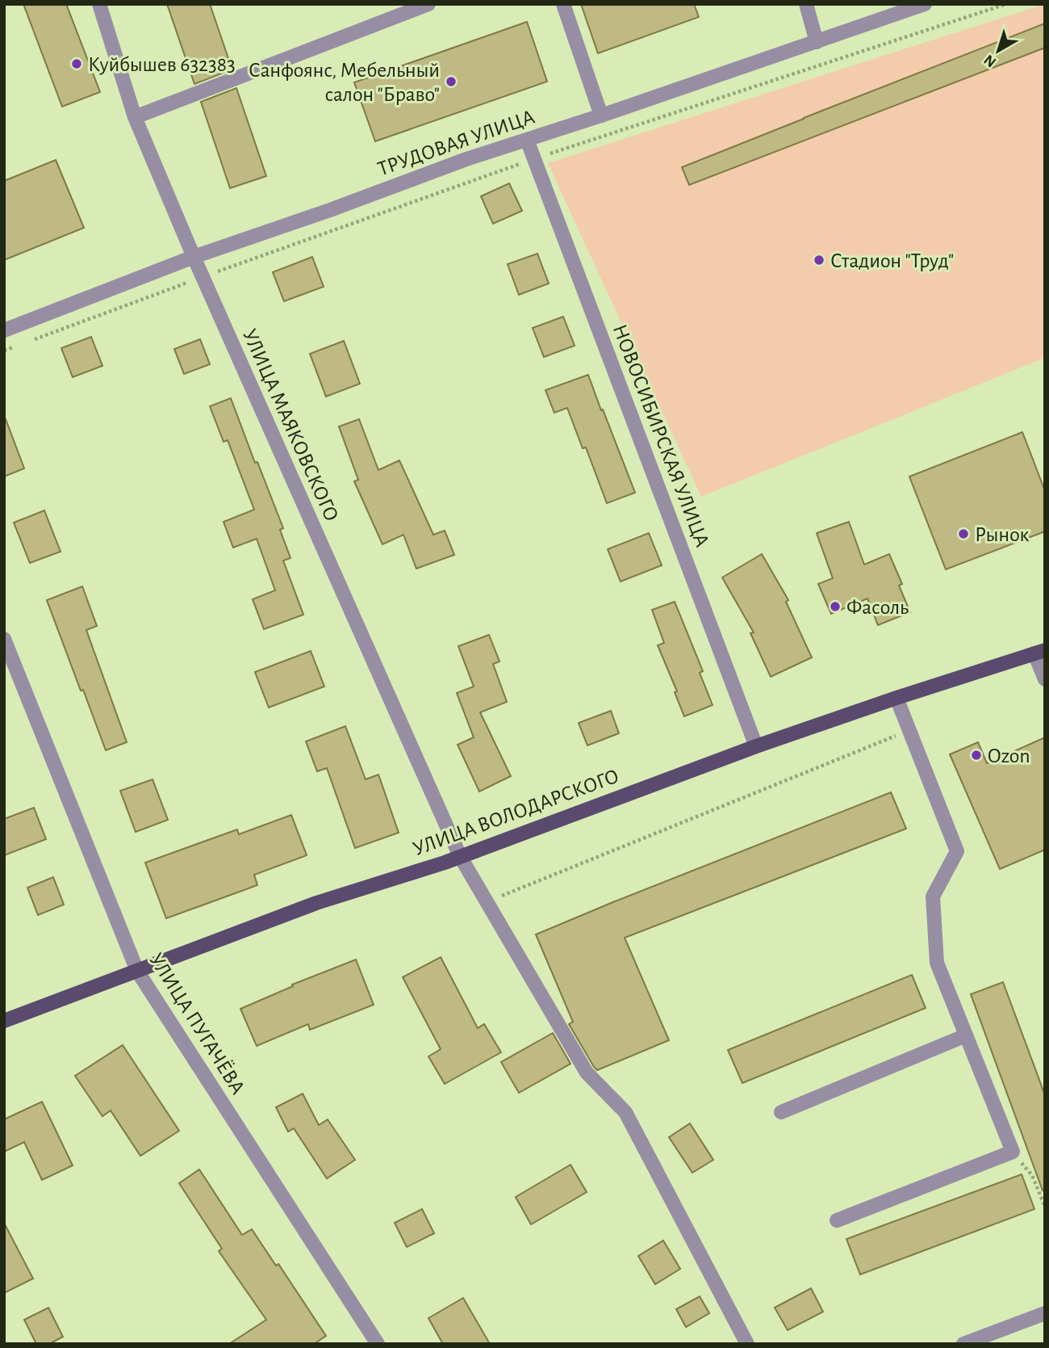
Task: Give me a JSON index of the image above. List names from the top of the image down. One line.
{"streets":{"main road":["УЛИЦА ВОЛОДАРСКОГО"],"street":["ТРУДОВАЯ УЛИЦА","УЛИЦА МАЯКОВСКОГО","НОВОСИБИРСКАЯ УЛИЦА","УЛИЦА ПУГАЧЁВА"]},"crossings":[["ТРУДОВАЯ УЛИЦА","УЛИЦА МАЯКОВСКОГО"],["ТРУДОВАЯ УЛИЦА","НОВОСИБИРСКАЯ УЛИЦА"],["УЛИЦА МАЯКОВСКОГО","УЛИЦА ВОЛОДАРСКОГО"],["НОВОСИБИРСКАЯ УЛИЦА","УЛИЦА ВОЛОДАРСКОГО"],["УЛИЦА ВОЛОДАРСКОГО","УЛИЦА ПУГАЧЁВА"]],"places":["Куйбышев 632383","Санфоянс, Мебельный салон \"Браво\"","Стадион \"Труд\"","Рынок","Фасоль","Ozon"],"north":"bottom left"}
